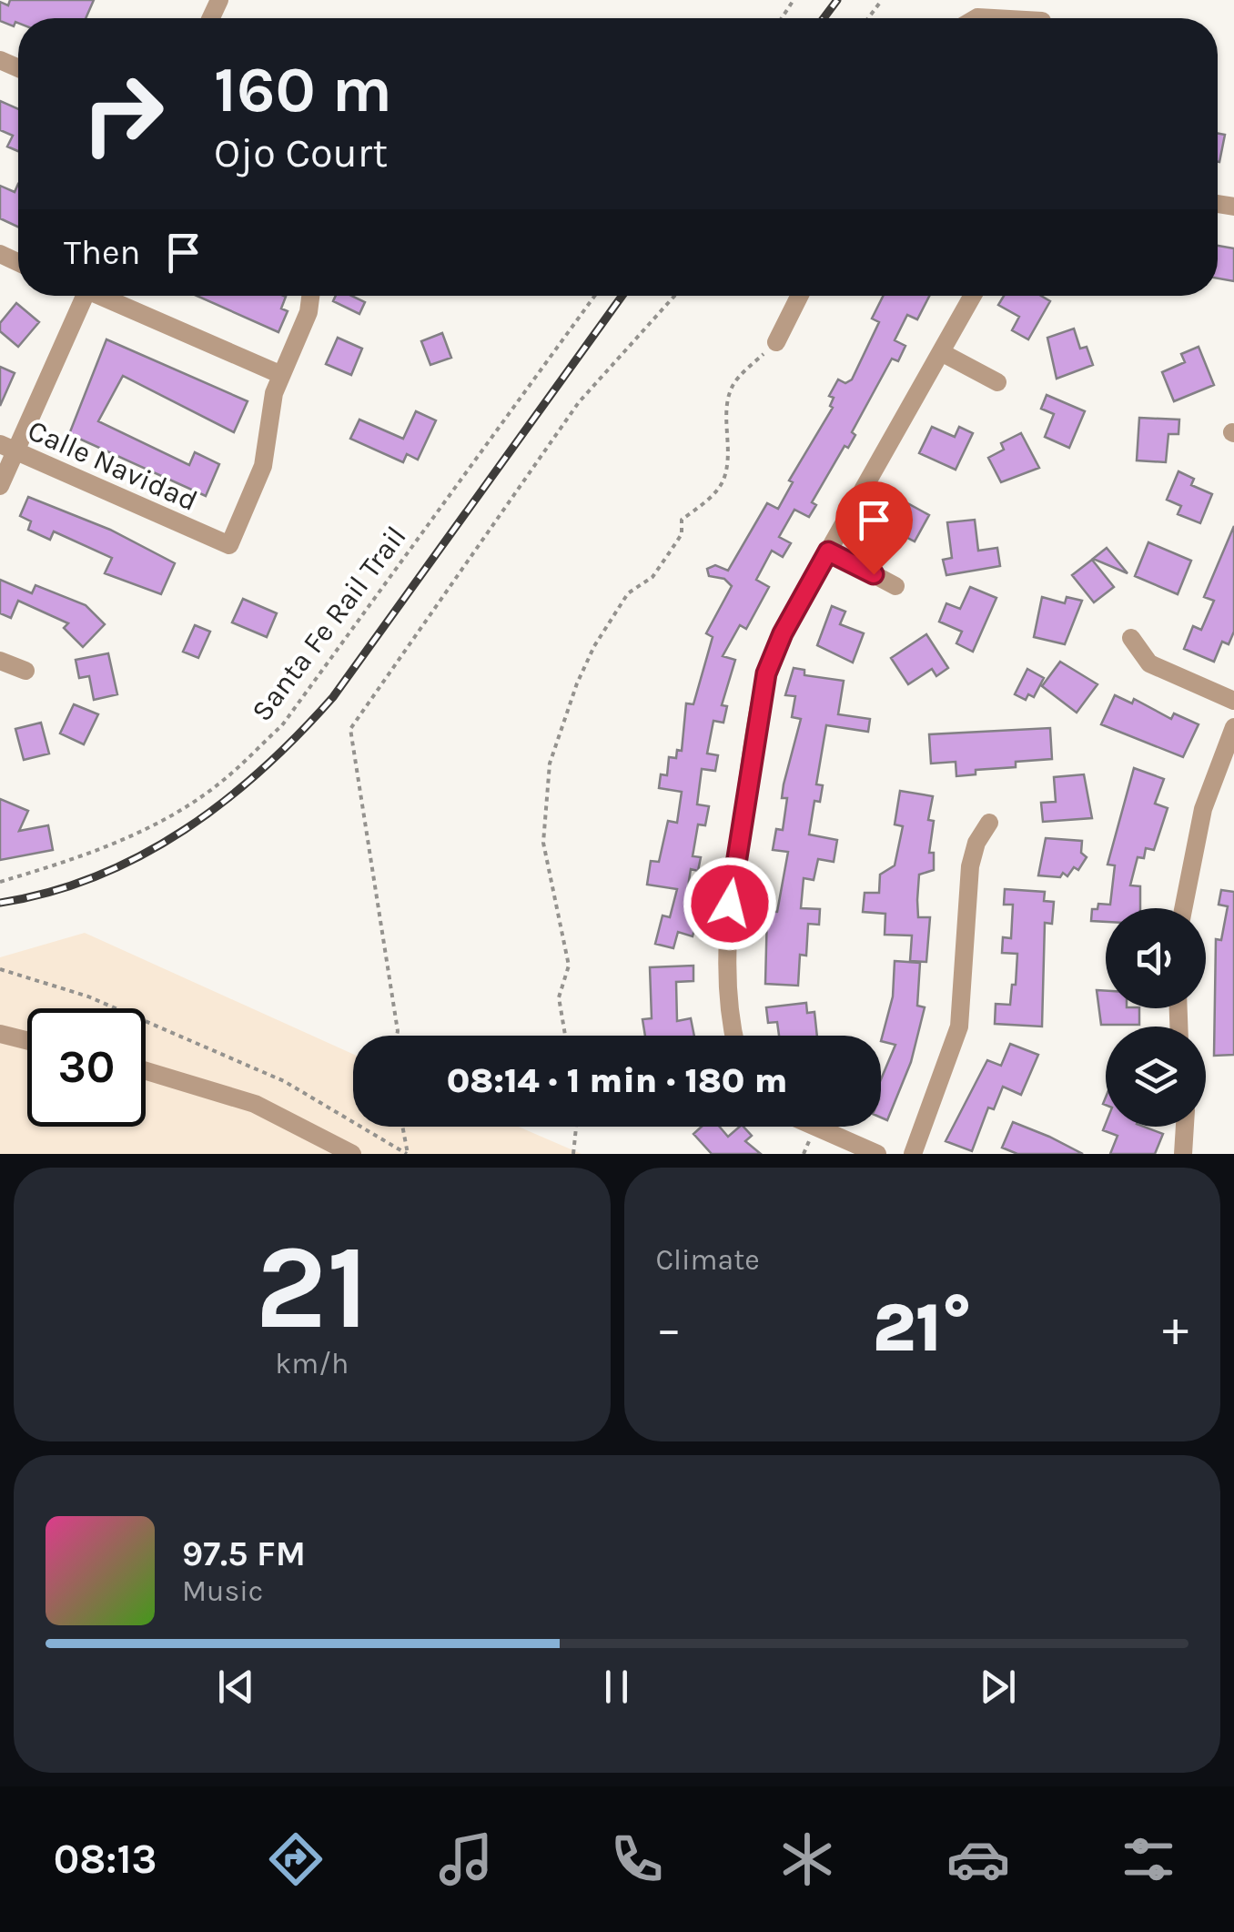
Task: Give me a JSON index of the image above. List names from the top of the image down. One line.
{"streets":{"street":["Calle Navidad"],"path":["Santa Fe Rail Trail"]},"page":{"turn":["160 m","Ojo Court"],"then":"Then","limit":"30","trip":"08:14 · 1 min · 180 m","tile":[["21","km/h"],"Climate"],"heat":["−","21°","+"],"song":["97.5 FM","Music"],"tabs":"08:13"}}
